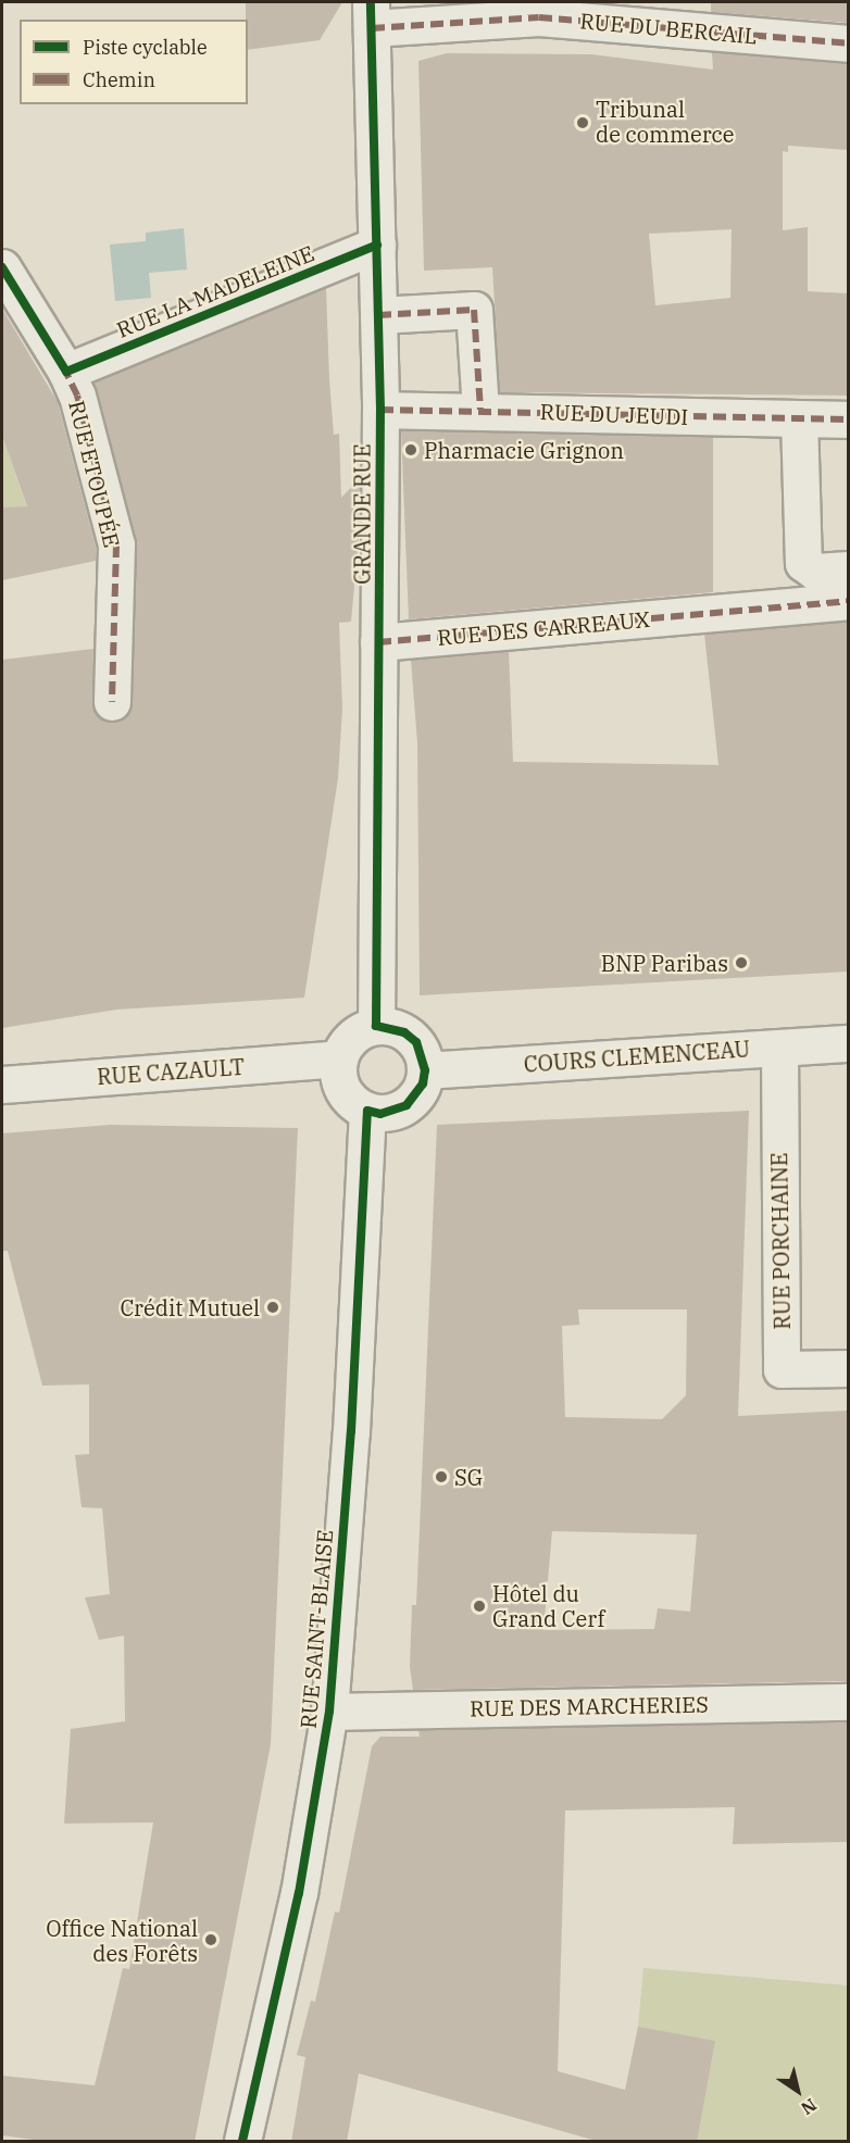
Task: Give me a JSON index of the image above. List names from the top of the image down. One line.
{"streets":{"street":["RUE DU BERCAIL","RUE LA MADELEINE","RUE DU JEUDI","RUE ETOUPÉE","GRANDE RUE","RUE DES CARREAUX","COURS CLEMENCEAU","RUE CAZAULT","RUE PORCHAINE","RUE SAINT-BLAISE","RUE DES MARCHERIES"]},"crossings":[["RUE DU BERCAIL","GRANDE RUE"],["RUE LA MADELEINE","RUE ETOUPÉE"],["RUE LA MADELEINE","GRANDE RUE"],["RUE DU JEUDI","GRANDE RUE"],["GRANDE RUE","RUE DES CARREAUX"],["GRANDE RUE","COURS CLEMENCEAU"],["GRANDE RUE","RUE CAZAULT"],["GRANDE RUE","RUE SAINT-BLAISE"],["COURS CLEMENCEAU","RUE CAZAULT"],["COURS CLEMENCEAU","RUE PORCHAINE"],["COURS CLEMENCEAU","RUE SAINT-BLAISE"],["RUE CAZAULT","RUE SAINT-BLAISE"],["RUE SAINT-BLAISE","RUE DES MARCHERIES"]],"places":["Tribunal de commerce","Pharmacie Grignon","BNP Paribas","Crédit Mutuel","SG","Hôtel du Grand Cerf","Office National des Forêts"],"legend":["Piste cyclable","Chemin"],"north":"bottom right"}
